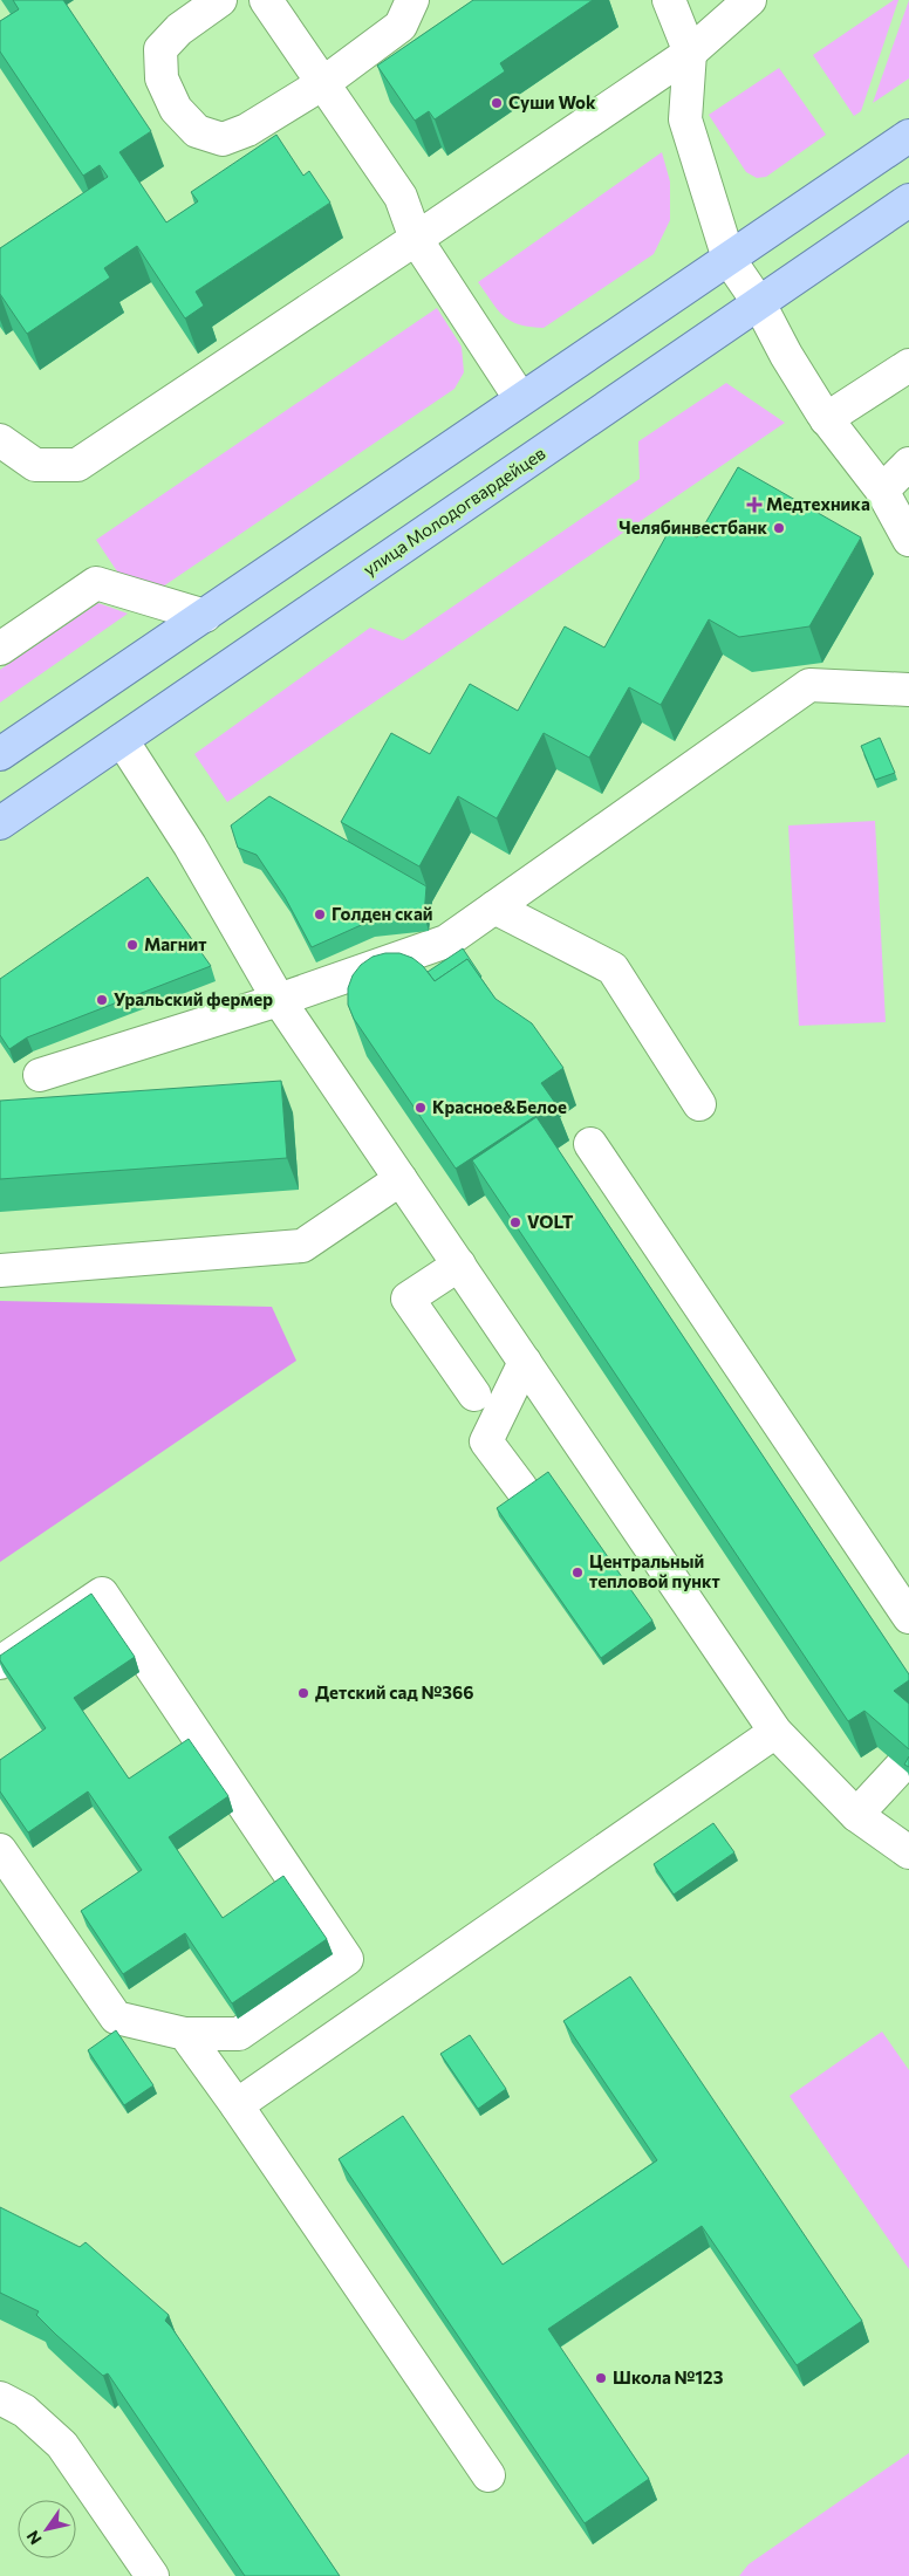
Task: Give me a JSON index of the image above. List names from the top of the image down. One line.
{"streets":{"main road":["улица Молодогвардейцев"]},"places":{"other":["Суши Wok","Челябинвестбанк","Голден скай","Магнит","Уральский фермер","Красное&Белое","VOLT","Центральный тепловой пункт","Детский сад №366","Школа №123"],"health":["Медтехника"]},"north":"bottom left"}
